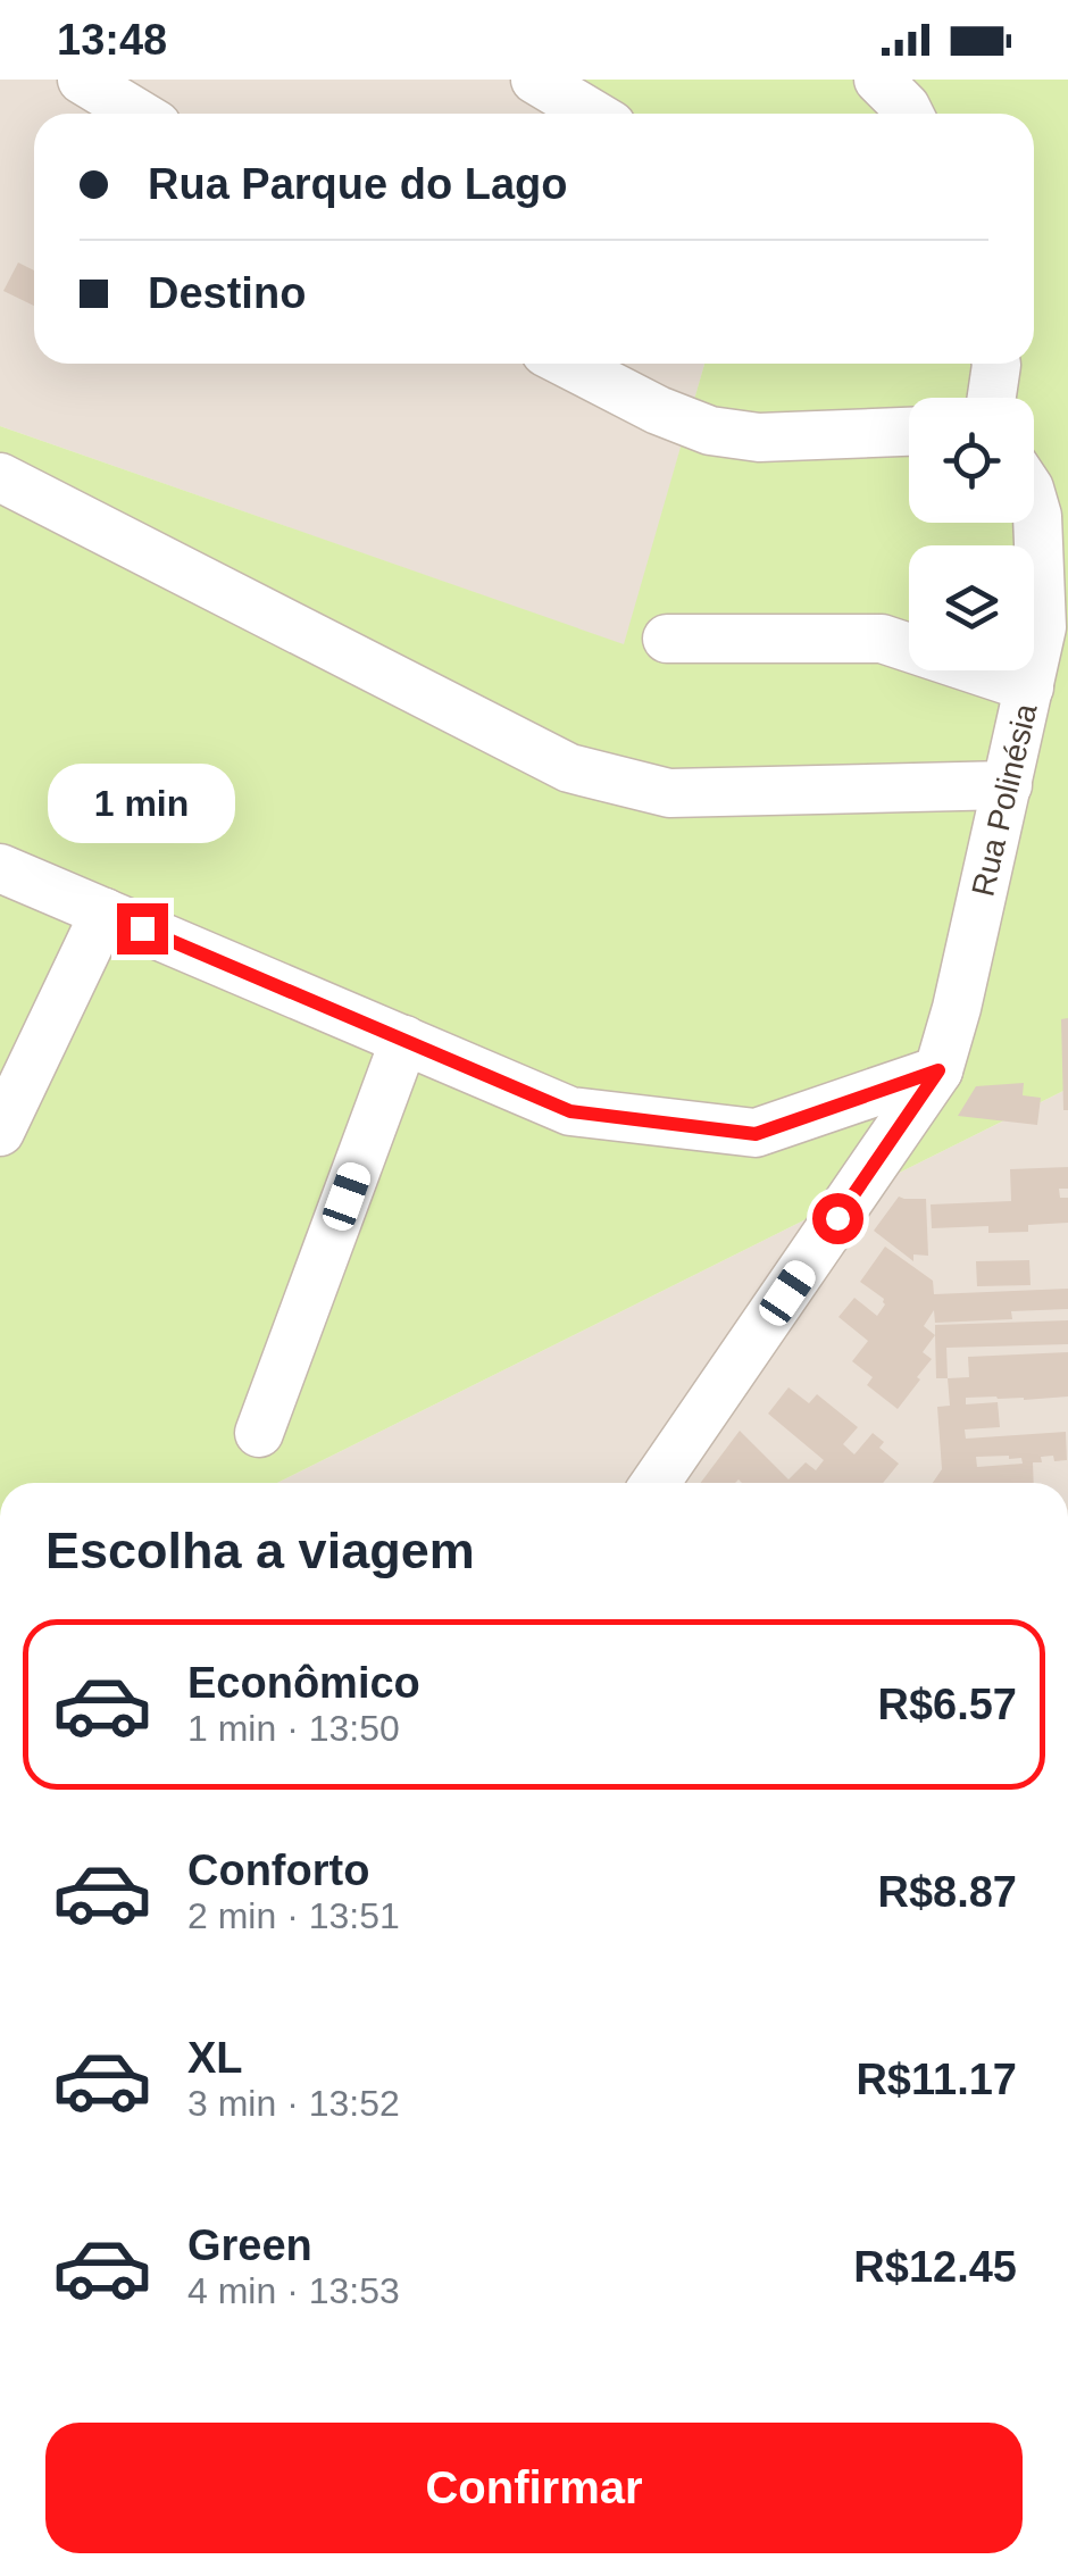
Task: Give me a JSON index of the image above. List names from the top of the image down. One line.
{"streets":{"street":["Rua Polinésia"]},"page":{"status":"13:48","banner":["Rua Parque do Lago","Destino"],"bubble":"1 min","heading":"Escolha a viagem","list":[{"name":"Econômico","note":"1 min · 13:50","value":"R$6.57"},{"name":"Conforto","note":"2 min · 13:51","value":"R$8.87"},{"name":"XL","note":"3 min · 13:52","value":"R$11.17"},{"name":"Green","note":"4 min · 13:53","value":"R$12.45"}],"buttons":"Confirmar"}}
